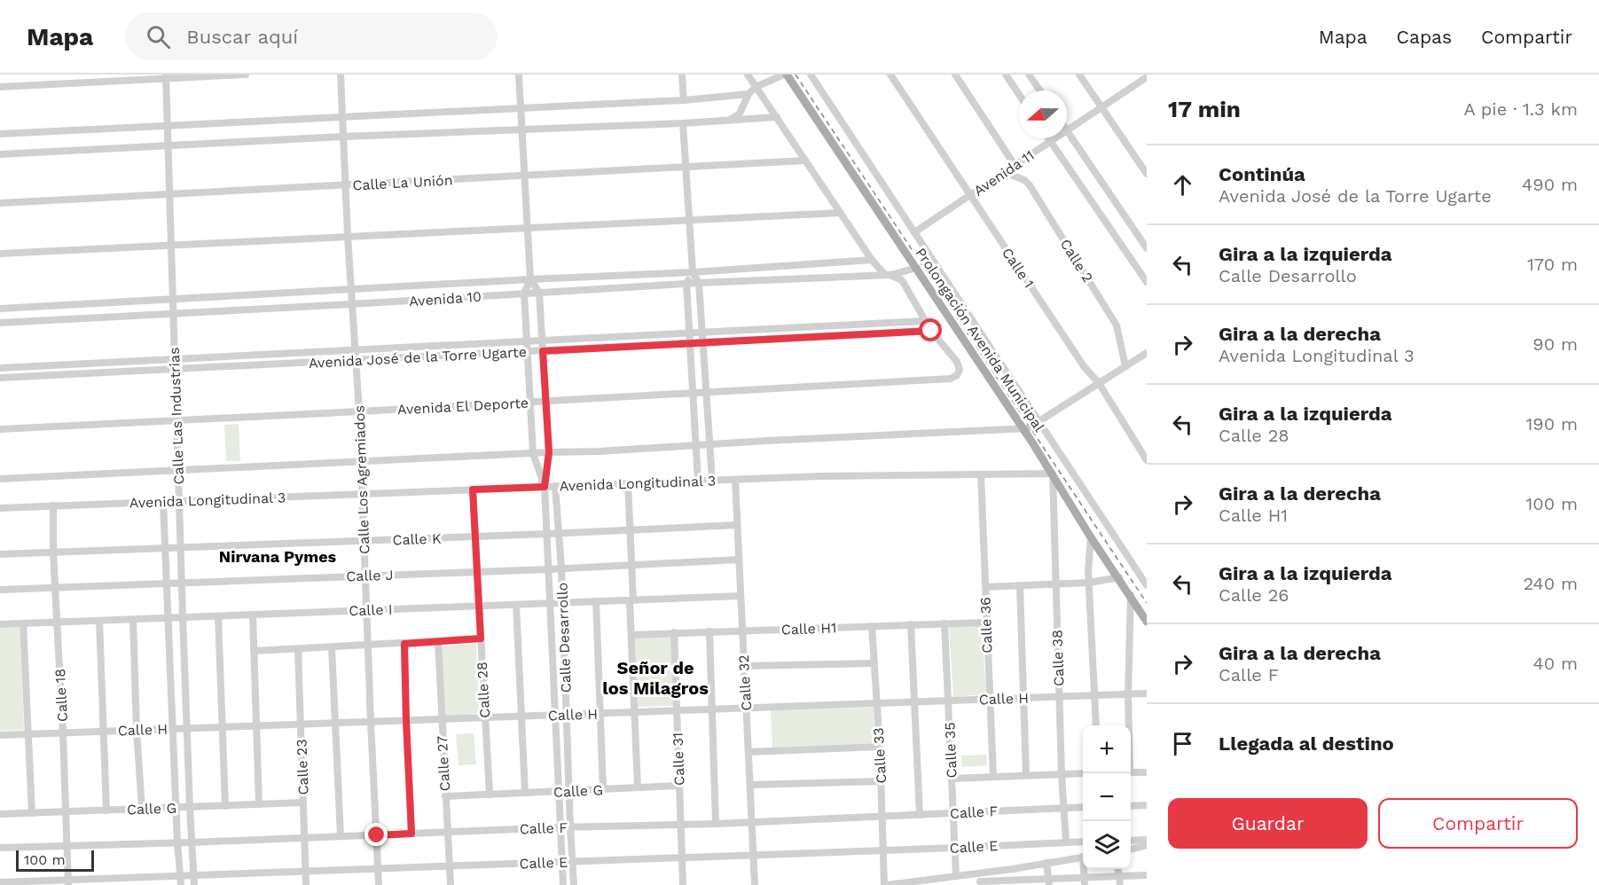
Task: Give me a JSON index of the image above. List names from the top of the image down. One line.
{"streets":{"main road":["Prolongación Avenida Municipal"],"street":["Avenida 11","Calle La Unión","Calle 2","Calle 1","Avenida 10","Avenida José de la Torre Ugarte","Avenida El Deporte","Calle Las Industrias","Calle Los Agremiados","Avenida Longitudinal 3","Calle K","Calle J","Calle I","Calle 36","Calle H1","Calle Desarrollo","Calle 38","Calle 32","Calle 28","Calle 18","Calle H","Calle 35","Calle 33","Calle 31","Calle 27","Calle 23","Calle G","Calle F","Calle E"]},"crossings":[["Avenida 11","Calle 2"],["Avenida 11","Calle 1"],["Avenida 11","Prolongación Avenida Municipal"],["Calle La Unión","Calle Las Industrias"],["Calle La Unión","Calle Los Agremiados"],["Calle La Unión","Calle Desarrollo"],["Avenida 10","Prolongación Avenida Municipal"],["Avenida 10","Calle Las Industrias"],["Avenida 10","Calle Los Agremiados"],["Avenida 10","Calle Desarrollo"],["Prolongación Avenida Municipal","Avenida Longitudinal 3"],["Prolongación Avenida Municipal","Calle 38"],["Avenida José de la Torre Ugarte","Avenida El Deporte"],["Avenida José de la Torre Ugarte","Calle Las Industrias"],["Avenida José de la Torre Ugarte","Calle Los Agremiados"],["Avenida José de la Torre Ugarte","Calle Desarrollo"],["Avenida El Deporte","Calle Las Industrias"],["Avenida El Deporte","Calle Los Agremiados"],["Avenida El Deporte","Calle Desarrollo"],["Calle Las Industrias","Avenida Longitudinal 3"],["Calle Las Industrias","Calle K"],["Calle Las Industrias","Calle J"],["Calle Las Industrias","Calle I"],["Calle Las Industrias","Calle H"],["Calle Las Industrias","Calle G"],["Calle Las Industrias","Calle F"],["Calle Las Industrias","Calle E"],["Calle Los Agremiados","Avenida Longitudinal 3"],["Calle Los Agremiados","Calle K"],["Calle Los Agremiados","Calle J"],["Calle Los Agremiados","Calle I"],["Calle Los Agremiados","Calle H"],["Calle Los Agremiados","Calle F"],["Calle Los Agremiados","Calle E"],["Avenida Longitudinal 3","Calle 36"],["Avenida Longitudinal 3","Calle Desarrollo"],["Avenida Longitudinal 3","Calle 38"],["Avenida Longitudinal 3","Calle 32"],["Avenida Longitudinal 3","Calle 28"],["Avenida Longitudinal 3","Calle 18"],["Calle K","Calle Desarrollo"],["Calle K","Calle 32"],["Calle K","Calle 28"],["Calle K","Calle 18"],["Calle J","Calle Desarrollo"],["Calle J","Calle 32"],["Calle J","Calle 28"],["Calle J","Calle 18"],["Calle I","Calle Desarrollo"],["Calle I","Calle 32"],["Calle I","Calle 28"],["Calle I","Calle 18"],["Calle 36","Calle H1"],["Calle 36","Calle H"],["Calle H1","Calle 32"],["Calle H1","Calle 35"],["Calle H1","Calle 33"],["Calle H1","Calle 31"],["Calle Desarrollo","Calle H"],["Calle Desarrollo","Calle G"],["Calle Desarrollo","Calle F"],["Calle Desarrollo","Calle E"],["Calle 38","Calle H"],["Calle 38","Calle F"],["Calle 38","Calle E"],["Calle 32","Calle H"],["Calle 32","Calle F"],["Calle 32","Calle E"],["Calle 28","Calle H"],["Calle 28","Calle G"],["Calle 18","Calle H"],["Calle 18","Calle G"],["Calle 18","Calle F"],["Calle 18","Calle E"],["Calle H","Calle 35"],["Calle H","Calle 33"],["Calle H","Calle 31"],["Calle H","Calle 27"],["Calle H","Calle 23"],["Calle 35","Calle F"],["Calle 35","Calle E"],["Calle 33","Calle F"],["Calle 33","Calle E"],["Calle 31","Calle G"],["Calle 31","Calle F"],["Calle 31","Calle E"],["Calle 27","Calle G"],["Calle 27","Calle F"],["Calle 27","Calle E"],["Calle 23","Calle G"],["Calle 23","Calle F"],["Calle 23","Calle E"]],"districts":["Nirvana Pymes","Señor de los Milagros"],"scale_bar":"100 m","north":"left","page":{"header":"Mapa","search":"Buscar aquí","nav":["Mapa","Capas","Compartir"],"heading":["17 min","A pie · 1.3 km"],"list":[["Continúa","Avenida José de la Torre Ugarte","490 m"],["Gira a la izquierda","Calle Desarrollo","170 m"],["Gira a la derecha","Avenida Longitudinal 3","90 m"],["Gira a la izquierda","Calle 28","190 m"],["Gira a la derecha","Calle H1","100 m"],["Gira a la izquierda","Calle 26","240 m"],["Gira a la derecha","Calle F","40 m"],"Llegada al destino"],"map_buttons":["+","−"],"buttons":["Guardar","Compartir"],"scale":"100 m"}}
